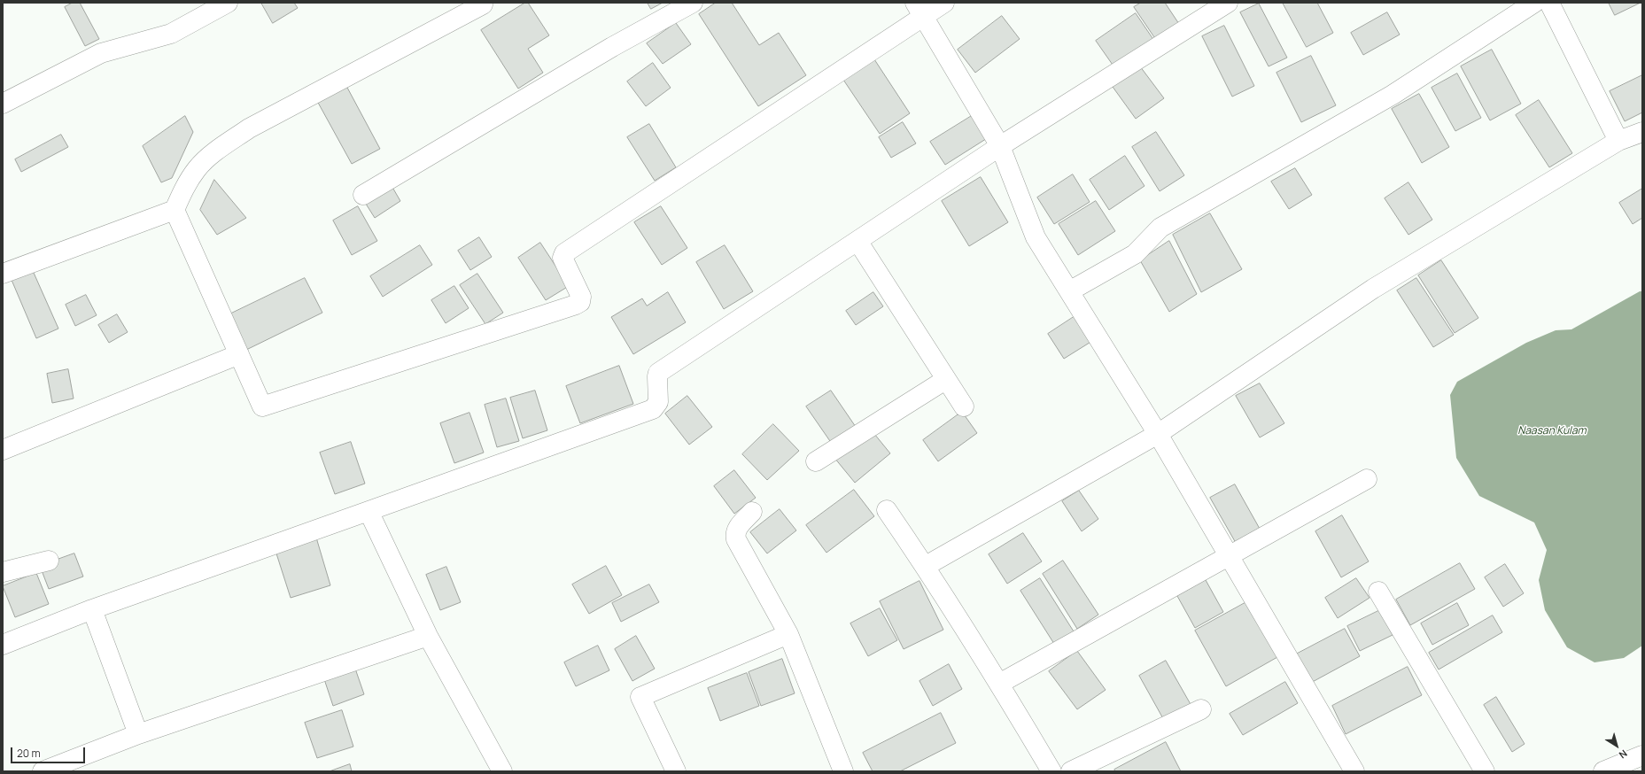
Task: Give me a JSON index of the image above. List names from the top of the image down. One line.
{"water":["Naasan Kulam"],"scale_bar":"20 m","north":"bottom right"}
